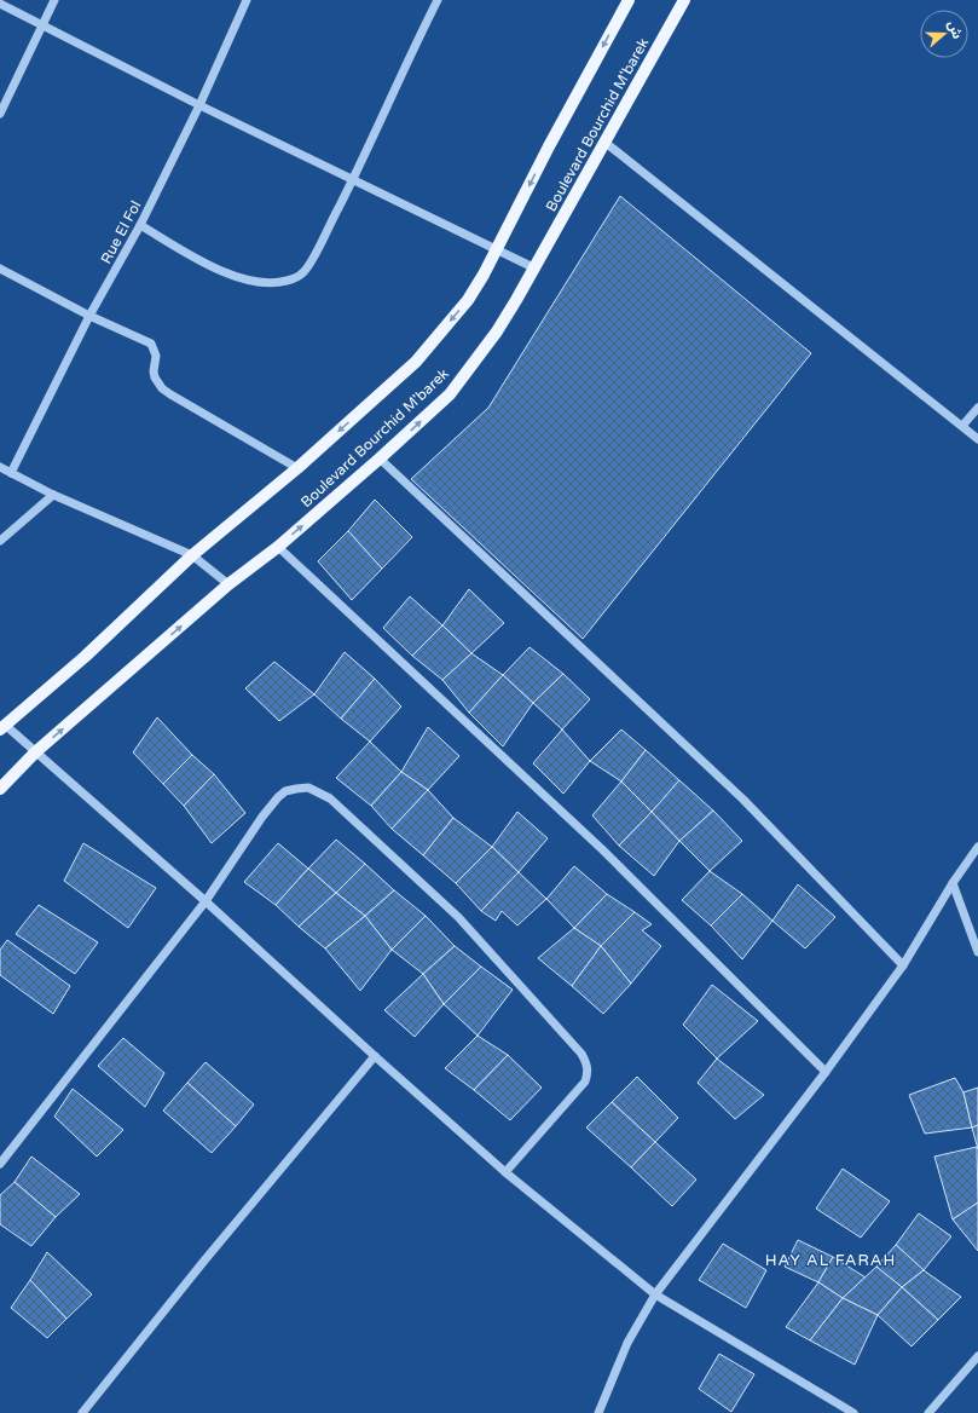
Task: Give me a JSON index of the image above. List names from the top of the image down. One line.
{"streets":{"main road":["Boulevard Bourchid M'barek"],"street":["Rue El Fol"]},"districts":["HAY AL FARAH"],"north":"right"}
